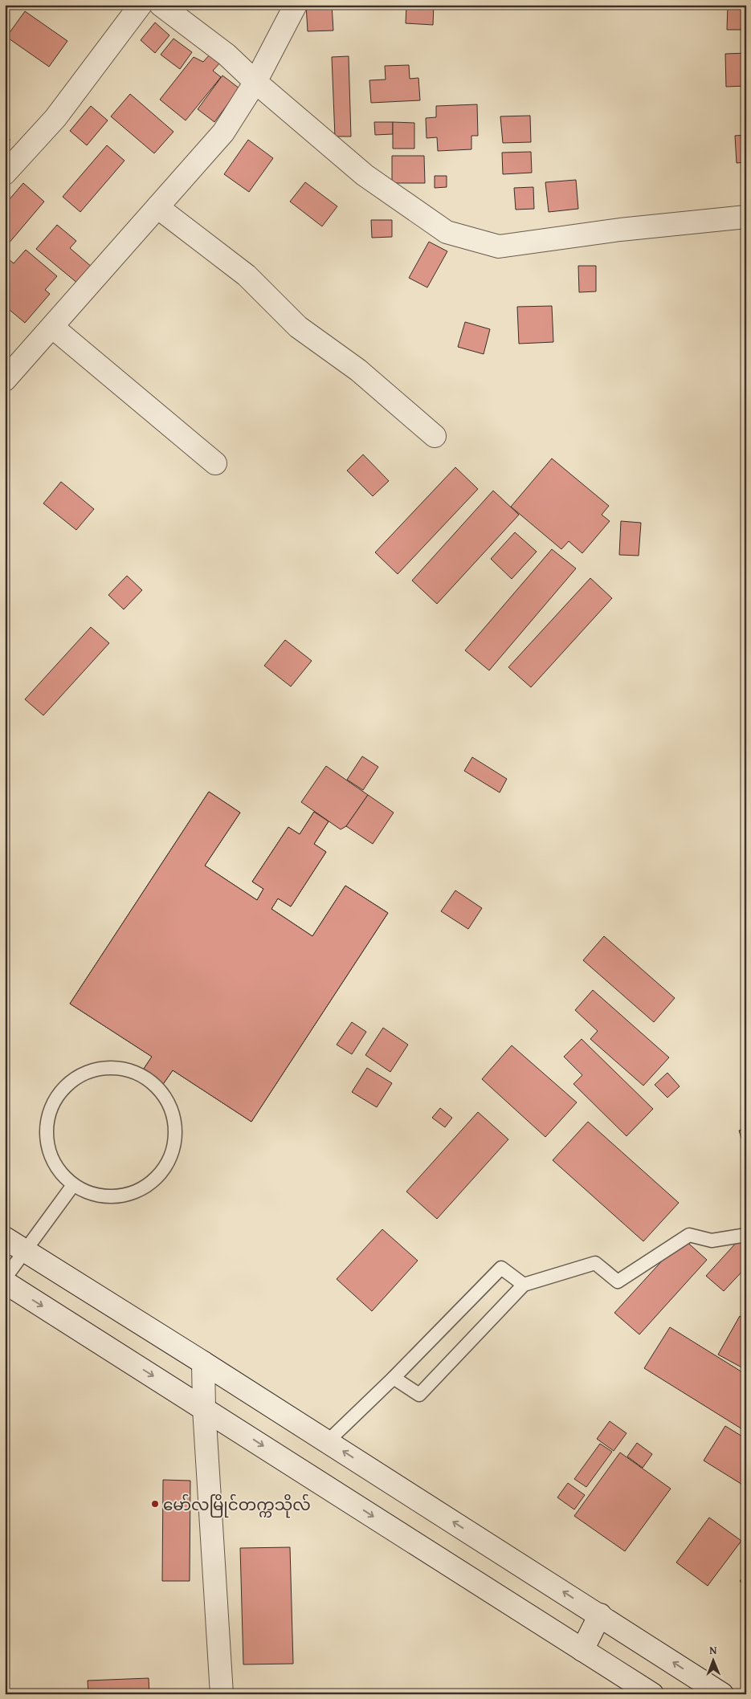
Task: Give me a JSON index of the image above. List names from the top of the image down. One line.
{"places":["မော်လမြိုင်တက္ကသိုလ်"],"north":"top"}
